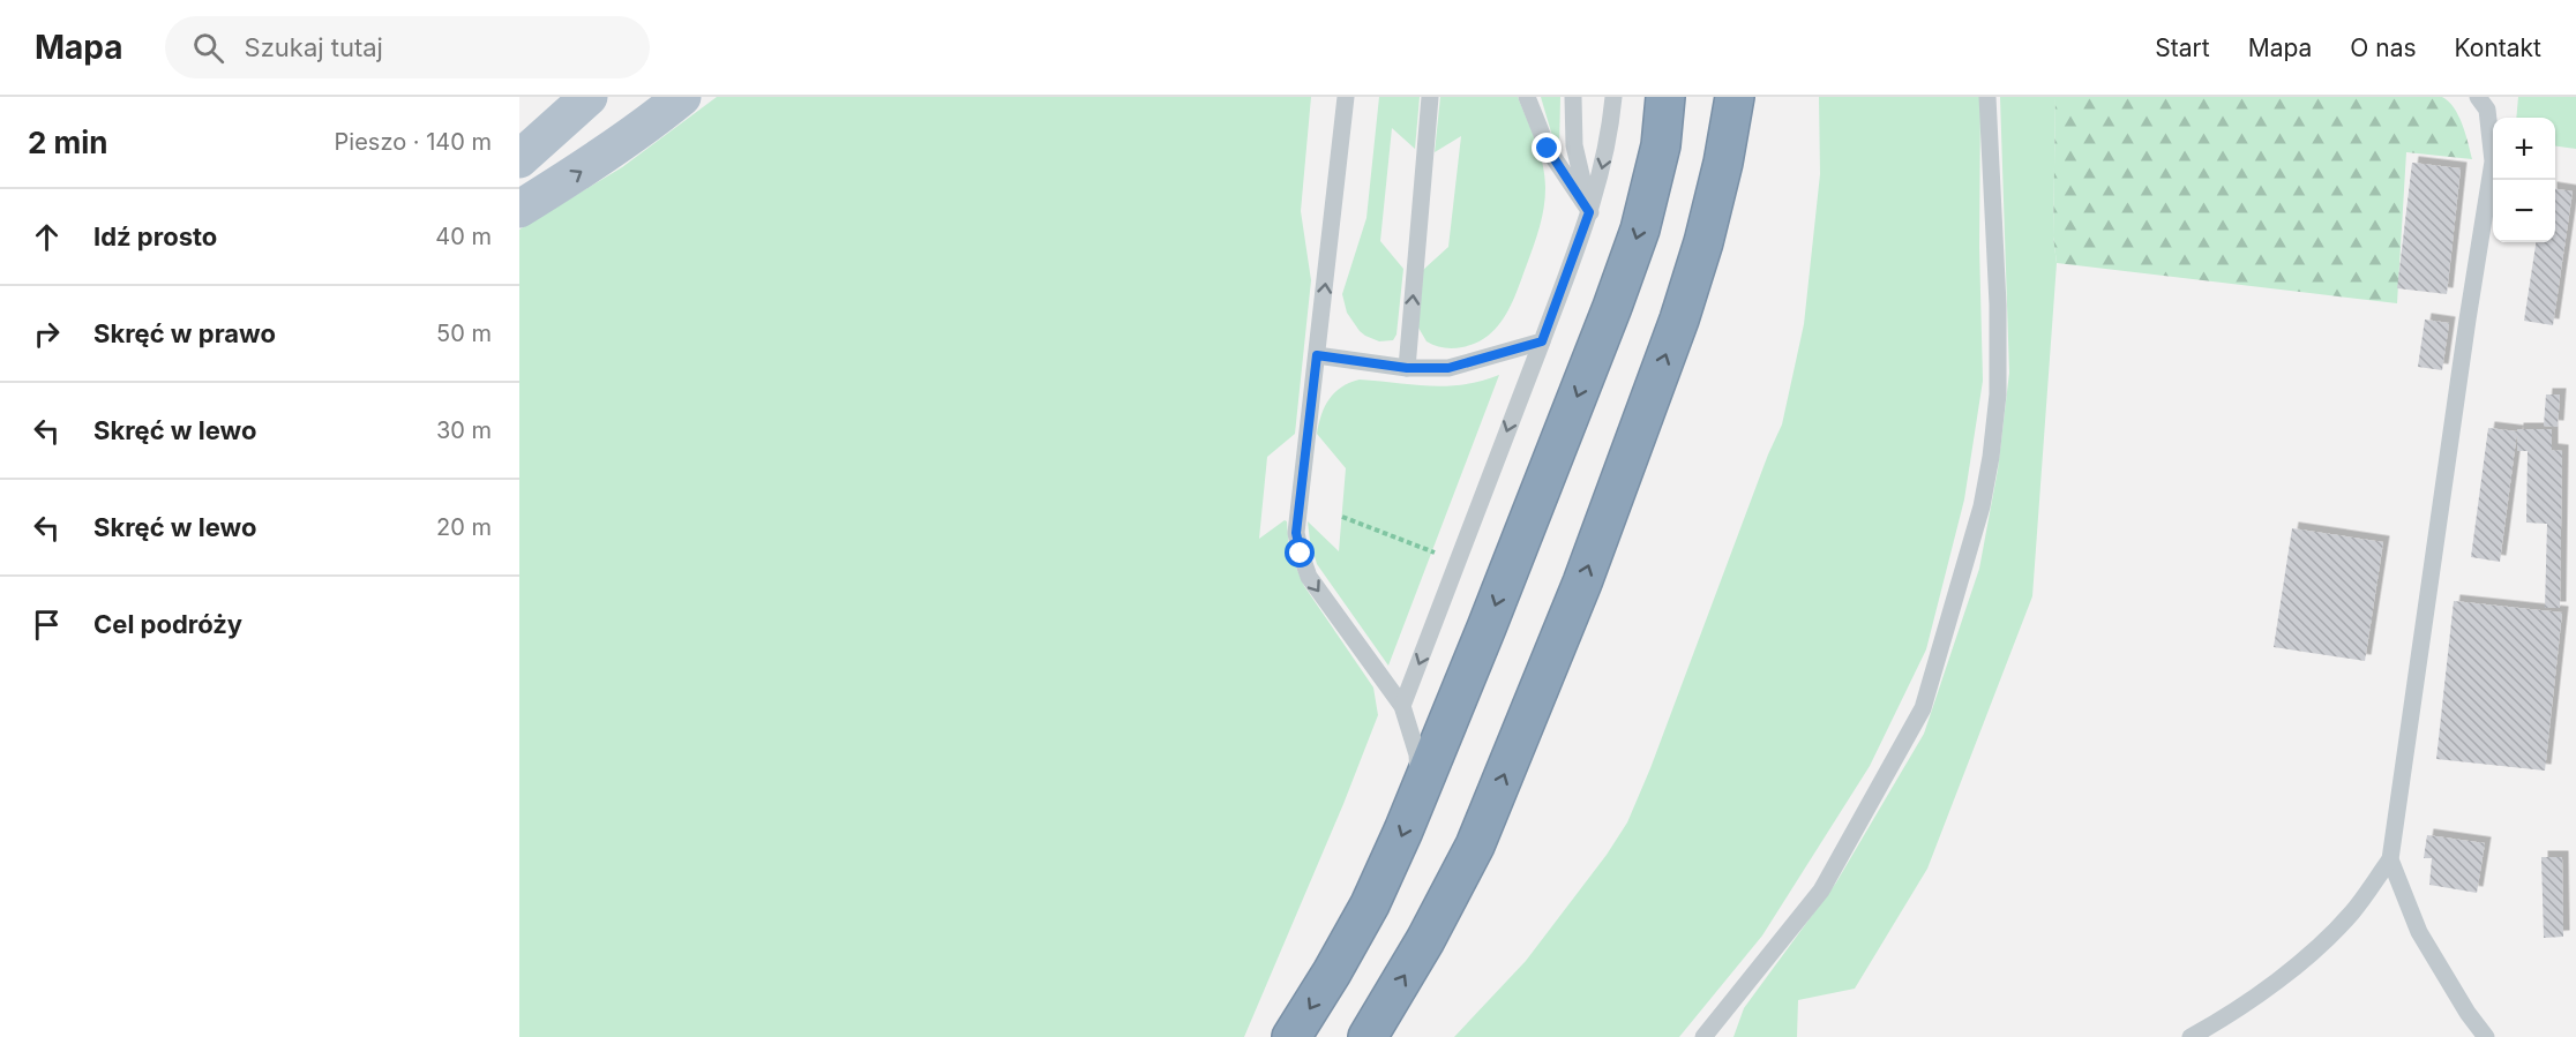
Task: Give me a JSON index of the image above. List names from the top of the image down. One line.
{"page":{"header":"Mapa","search":"Szukaj tutaj","nav":["Start","Mapa","O nas","Kontakt"],"heading":["2 min","Pieszo · 140 m"],"map_buttons":["+","−"],"list":[["Idź prosto","40 m"],["Skręć w prawo","50 m"],["Skręć w lewo","30 m"],["Skręć w lewo","20 m"],"Cel podróży"]}}
